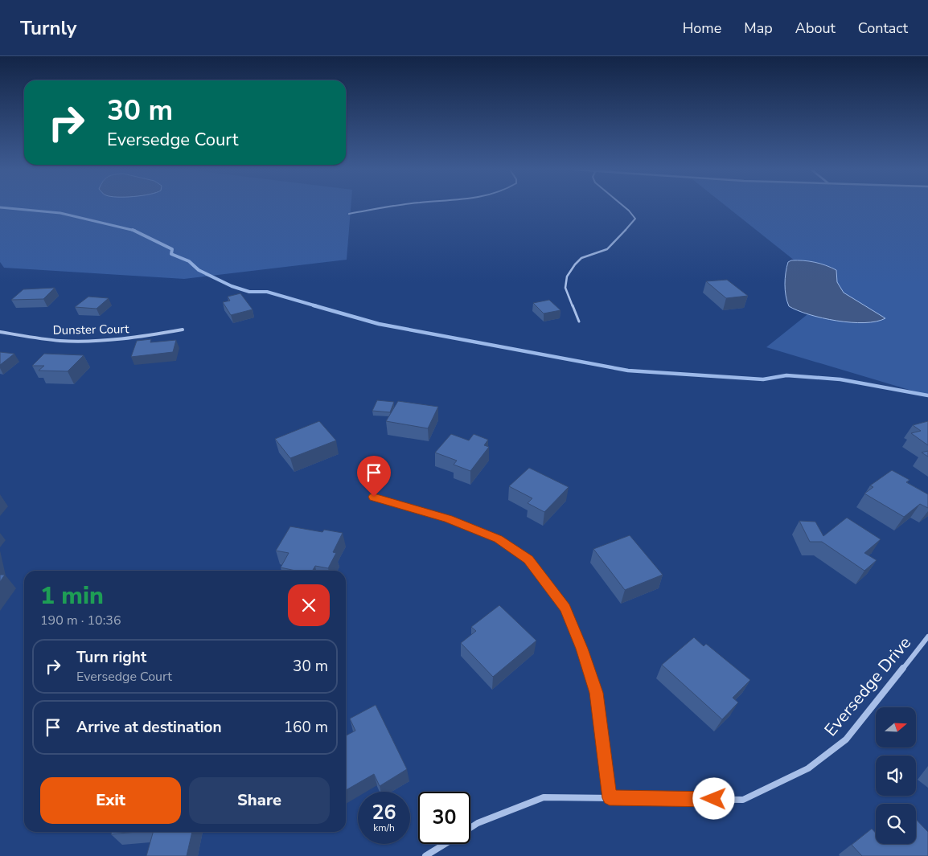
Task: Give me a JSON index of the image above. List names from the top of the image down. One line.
{"streets":{"street":["Dunster Court","Eversedge Drive"]},"north":"right","page":{"header":"Turnly","nav":["Home","Map","About","Contact"],"turn":["30 m","Eversedge Court"],"heading":["1 min","190 m · 10:36"],"list":[{"name":"Turn right","note":"Eversedge Court","value":"30 m"},{"name":"Arrive at destination","value":"160 m"}],"buttons":["Exit","Share"],"speed":"26 km/h","limit":"30"}}
